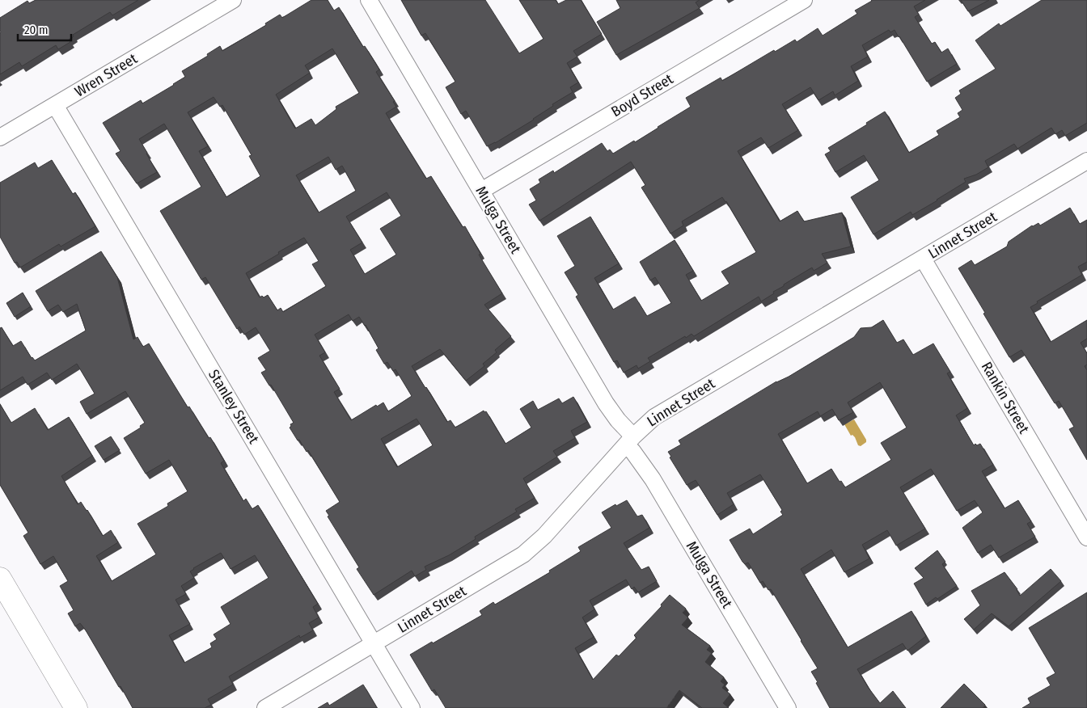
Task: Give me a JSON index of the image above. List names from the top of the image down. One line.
{"streets":{"street":["Wren Street","Boyd Street","Mulga Street","Linnet Street","Rankin Street","Stanley Street"]},"crossings":[["Wren Street","Stanley Street"],["Boyd Street","Mulga Street"],["Mulga Street","Linnet Street"],["Linnet Street","Rankin Street"],["Linnet Street","Stanley Street"]],"scale_bar":"20 m"}
